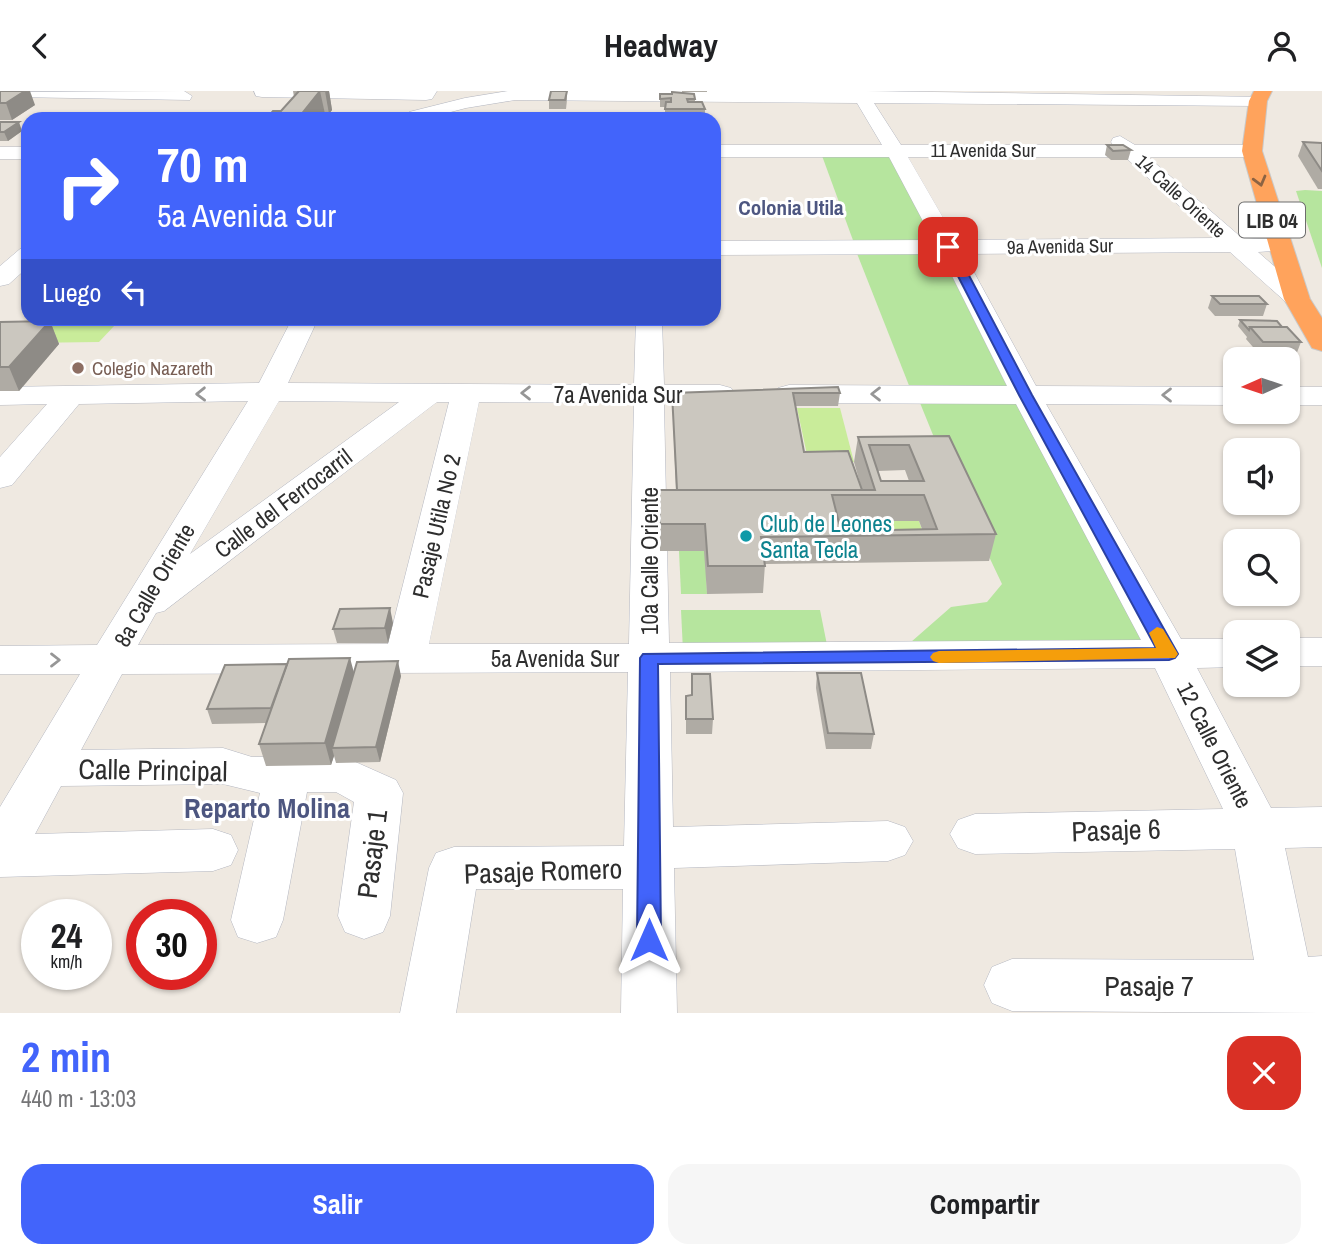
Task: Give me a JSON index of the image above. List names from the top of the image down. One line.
{"streets":{"highway":["LIB 04"],"street":["11 Avenida Sur","14 Calle Oriente","9a Avenida Sur","7a Avenida Sur","Calle del Ferrocarril","Pasaje Utila No 2","10a Calle Oriente","8a Calle Oriente","5a Avenida Sur","12 Calle Oriente","Calle Principal","Pasaje 6","Pasaje 1","Pasaje Romero","Pasaje 7"]},"crossings":[["11 Avenida Sur","14 Calle Oriente"],["11 Avenida Sur","LIB 04"],["11 Avenida Sur","12 Calle Oriente"],["14 Calle Oriente","LIB 04"],["14 Calle Oriente","9a Avenida Sur"],["LIB 04","9a Avenida Sur"],["9a Avenida Sur","12 Calle Oriente"],["7a Avenida Sur","Calle del Ferrocarril"],["7a Avenida Sur","Pasaje Utila No 2"],["7a Avenida Sur","10a Calle Oriente"],["7a Avenida Sur","8a Calle Oriente"],["7a Avenida Sur","12 Calle Oriente"],["Calle del Ferrocarril","8a Calle Oriente"],["Pasaje Utila No 2","5a Avenida Sur"],["10a Calle Oriente","5a Avenida Sur"],["10a Calle Oriente","Pasaje Romero"],["8a Calle Oriente","5a Avenida Sur"],["8a Calle Oriente","Calle Principal"],["5a Avenida Sur","12 Calle Oriente"],["12 Calle Oriente","Pasaje 6"],["12 Calle Oriente","Pasaje 7"],["Calle Principal","Pasaje 1"]],"districts":["Colonia Utila","Reparto Molina"],"places":["Colegio Nazareth","Club de Leones Santa Tecla"],"north":"left","page":{"header":"Headway","turn":["70 m","5a Avenida Sur"],"then":"Luego","speed":"24 km/h","limit":"30","heading":["2 min","440 m · 13:03"],"buttons":["Salir","Compartir"]}}
